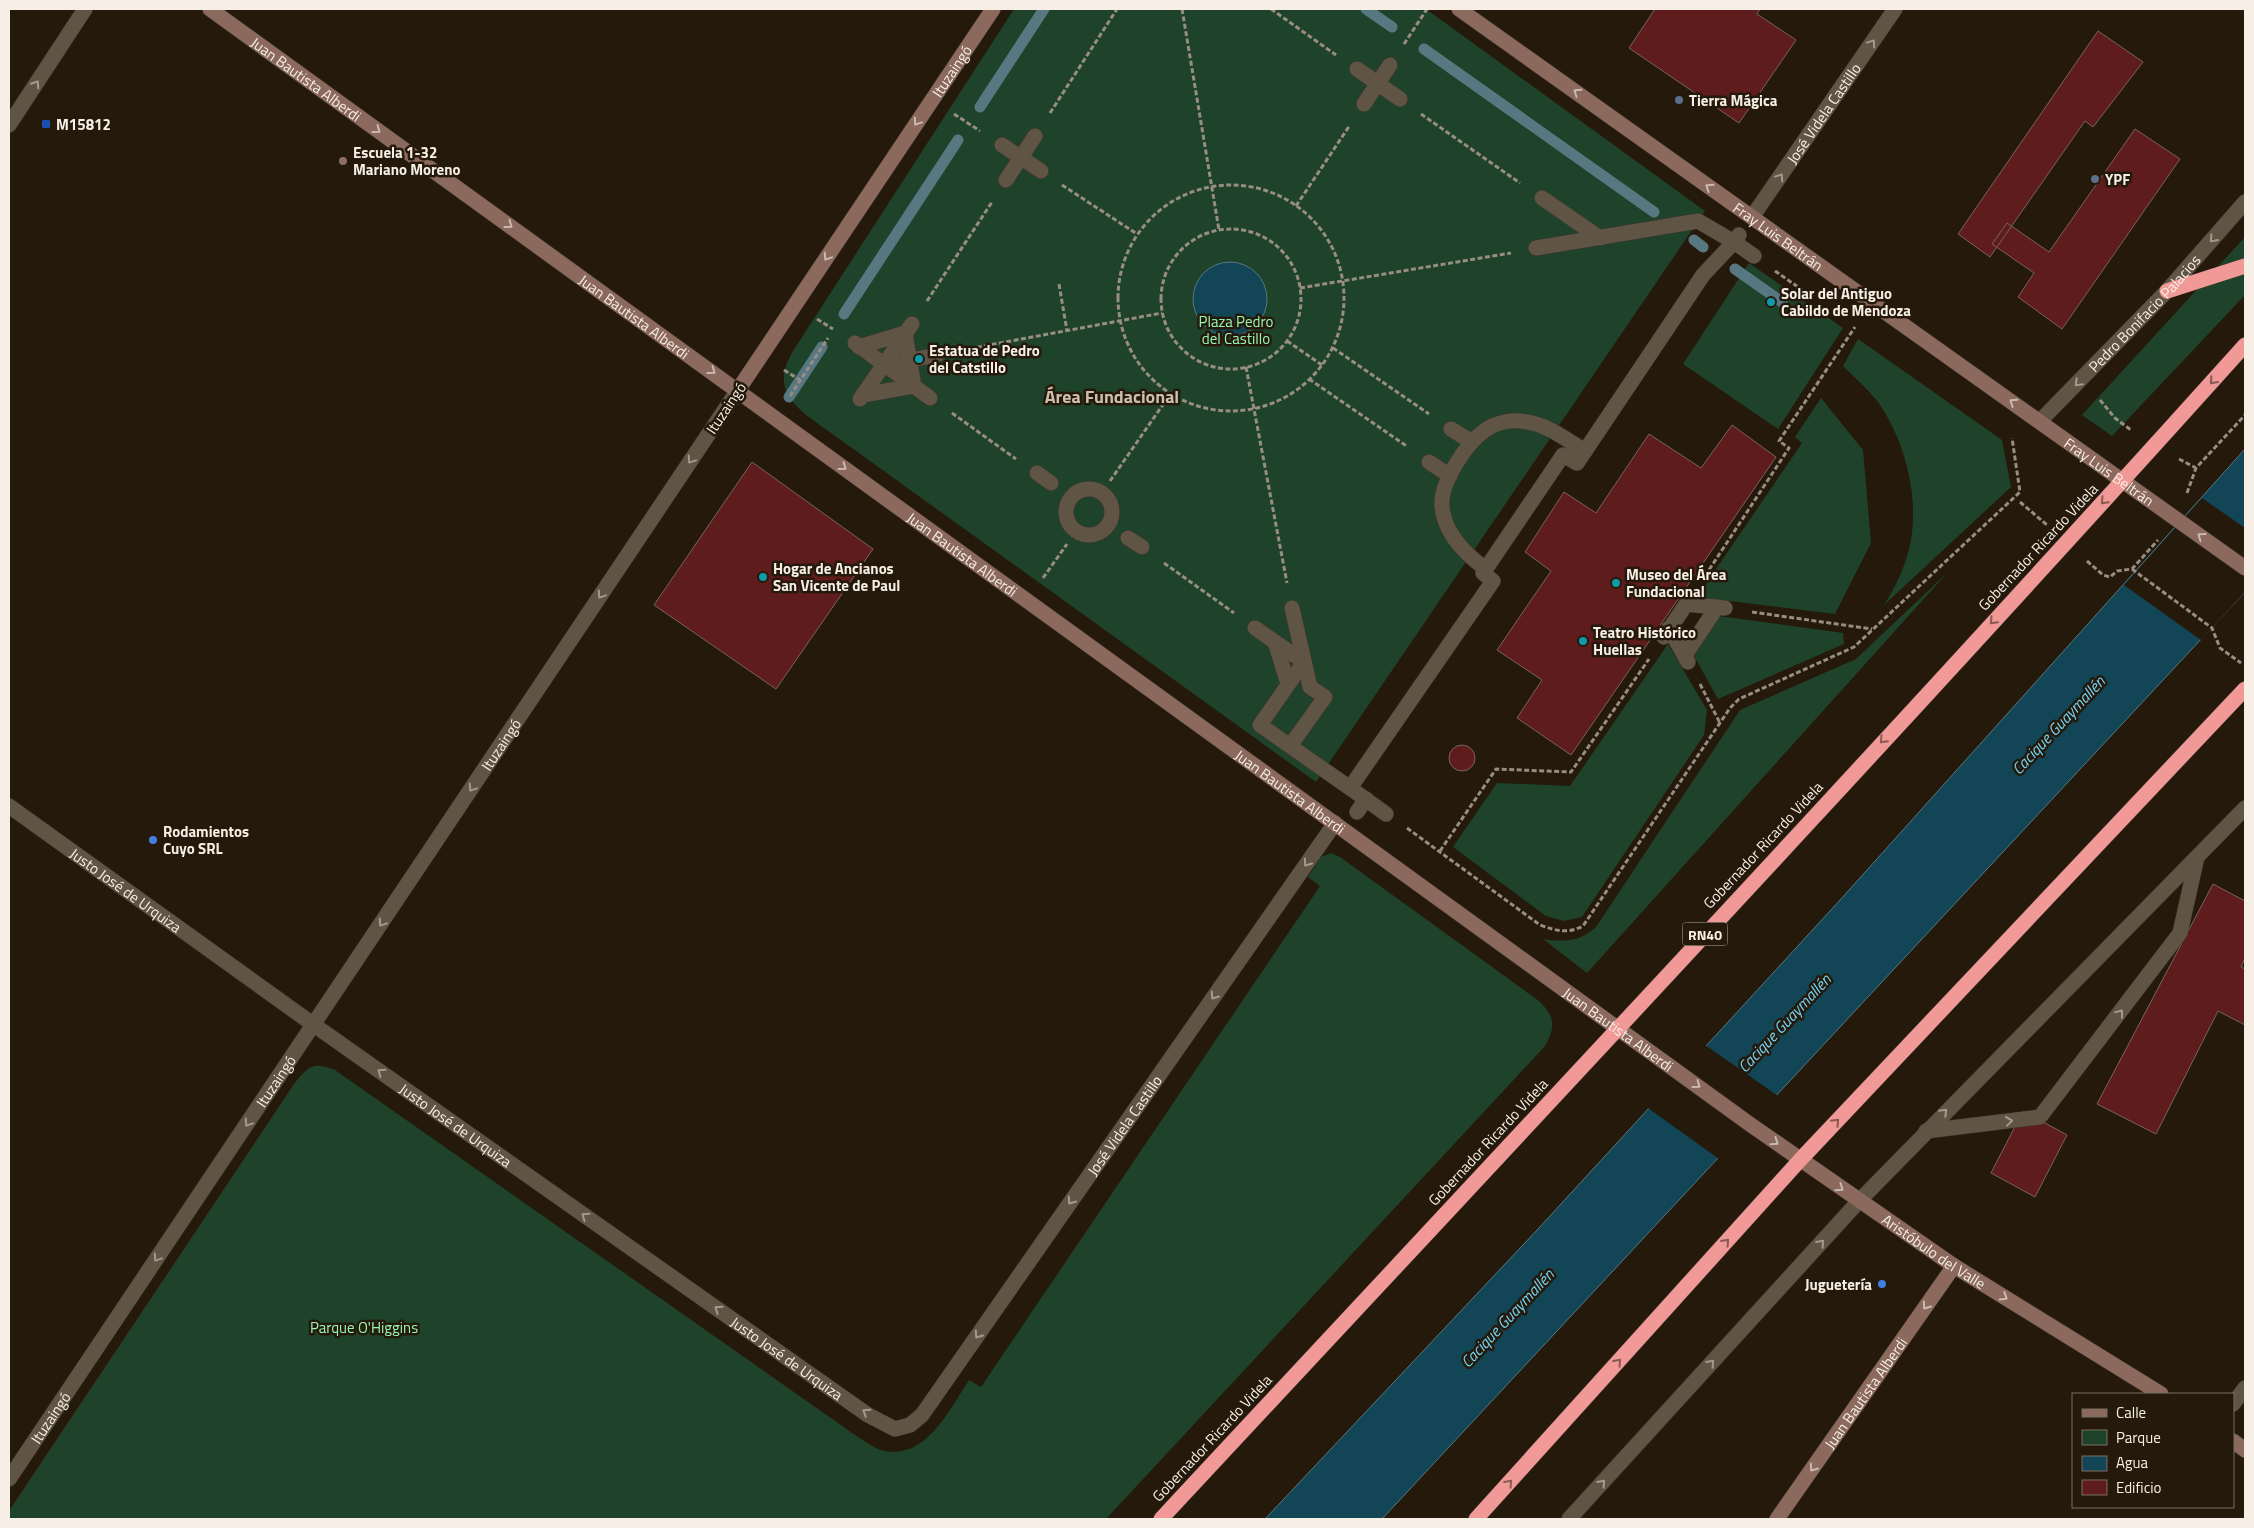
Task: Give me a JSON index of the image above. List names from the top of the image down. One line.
{"streets":{"highway":["Gobernador Ricardo Videla","RN40"],"street":["Ituzaingó","Juan Bautista Alberdi","José Videla Castillo","Fray Luis Beltrán","Pedro Bonifacio Palacios","Justo José de Urquiza","Aristóbulo del Valle"]},"crossings":[["Ituzaingó","Juan Bautista Alberdi"],["Ituzaingó","Justo José de Urquiza"],["Juan Bautista Alberdi","José Videla Castillo"],["Juan Bautista Alberdi","Gobernador Ricardo Videla"],["Juan Bautista Alberdi","Aristóbulo del Valle"],["José Videla Castillo","Fray Luis Beltrán"],["José Videla Castillo","Justo José de Urquiza"],["Fray Luis Beltrán","Pedro Bonifacio Palacios"],["Fray Luis Beltrán","Gobernador Ricardo Videla"]],"one_way":["Ituzaingó","Juan Bautista Alberdi","Fray Luis Beltrán","Pedro Bonifacio Palacios","Gobernador Ricardo Videla","Justo José de Urquiza","Aristóbulo del Valle"],"districts":["Área Fundacional"],"water":["Cacique Guaymallén"],"parks":["Plaza Pedro del Castillo","Parque O'Higgins"],"places":{"other":["Tierra Mágica","Escuela 1-32 Mariano Moreno","YPF","Solar del Antiguo Cabildo de Mendoza","Estatua de Pedro del Catstillo","Hogar de Ancianos San Vicente de Paul","Museo del Área Fundacional","Teatro Histórico Huellas","Rodamientos Cuyo SRL","Juguetería"],"transit":["M15812"]},"legend":["Calle","Parque","Agua","Edificio"]}
